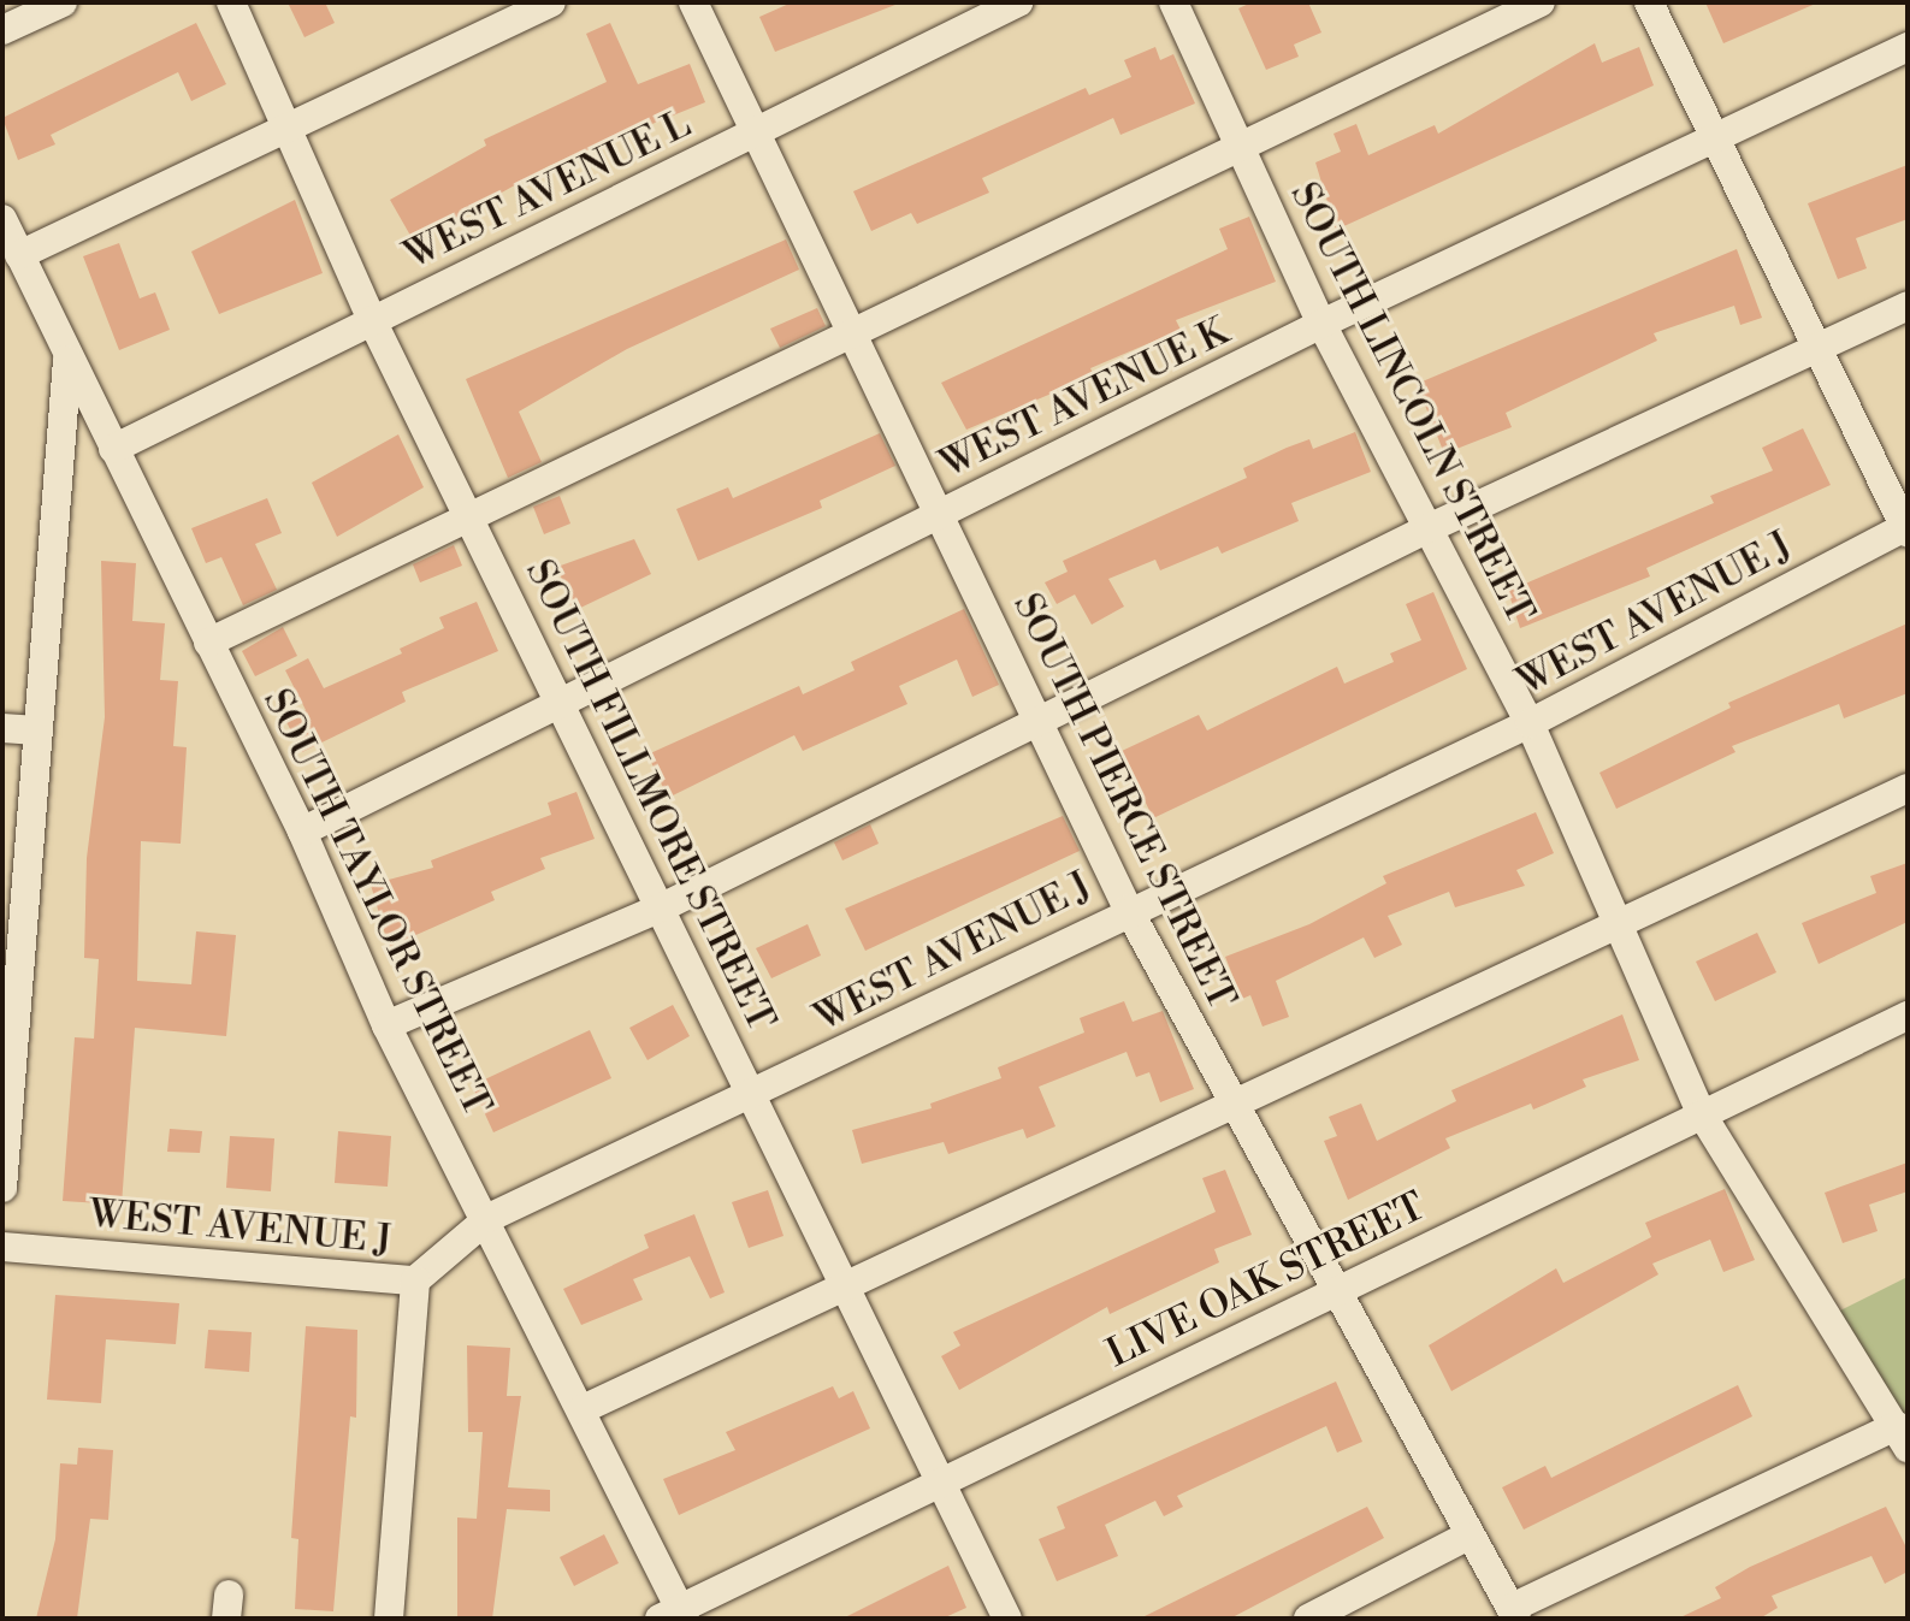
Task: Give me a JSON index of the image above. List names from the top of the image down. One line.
{"streets":{"street":["WEST AVENUE L","WEST AVENUE K","SOUTH LINCOLN STREET","WEST AVENUE J","SOUTH FILLMORE STREET","SOUTH PIERCE STREET","SOUTH TAYLOR STREET","LIVE OAK STREET"]},"crossings":[["WEST AVENUE L","SOUTH FILLMORE STREET"],["WEST AVENUE L","SOUTH PIERCE STREET"],["WEST AVENUE L","SOUTH TAYLOR STREET"],["WEST AVENUE K","SOUTH LINCOLN STREET"],["WEST AVENUE K","SOUTH FILLMORE STREET"],["WEST AVENUE K","SOUTH PIERCE STREET"],["WEST AVENUE K","SOUTH TAYLOR STREET"],["SOUTH LINCOLN STREET","WEST AVENUE J"],["SOUTH LINCOLN STREET","LIVE OAK STREET"],["WEST AVENUE J","SOUTH FILLMORE STREET"],["WEST AVENUE J","SOUTH PIERCE STREET"],["WEST AVENUE J","SOUTH TAYLOR STREET"],["SOUTH FILLMORE STREET","LIVE OAK STREET"],["SOUTH PIERCE STREET","LIVE OAK STREET"],["SOUTH TAYLOR STREET","LIVE OAK STREET"]]}
